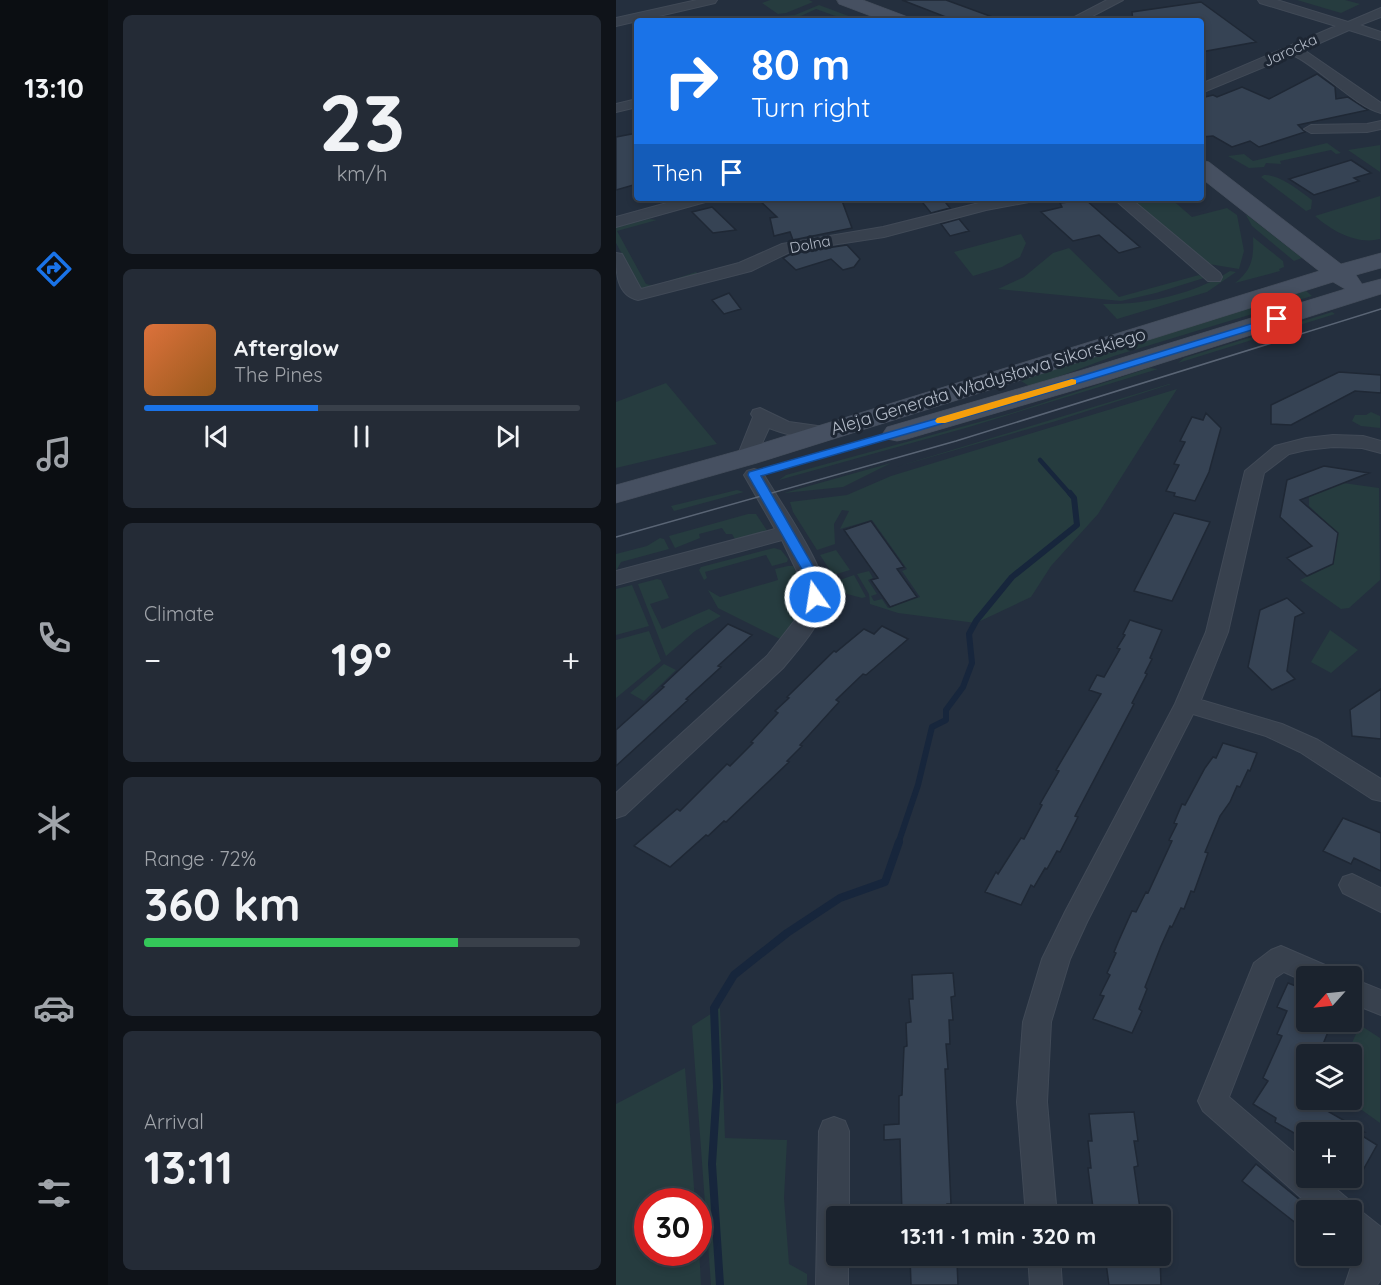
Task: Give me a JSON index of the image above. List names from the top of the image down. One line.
{"streets":{"main road":["Aleja Generała Władysława Sikorskiego"],"street":["Jarocka","Dolna"]},"north":"bottom left","page":{"tabs":"13:10","tile":[["23","km/h"],"Climate",["Range · 72%","360 km"],["Arrival","13:11"]],"turn":["80 m","Turn right"],"then":"Then","song":["Afterglow","The Pines"],"heat":["−","19°","+"],"map_buttons":["+","−"],"limit":"30","trip":"13:11 · 1 min · 320 m"}}
